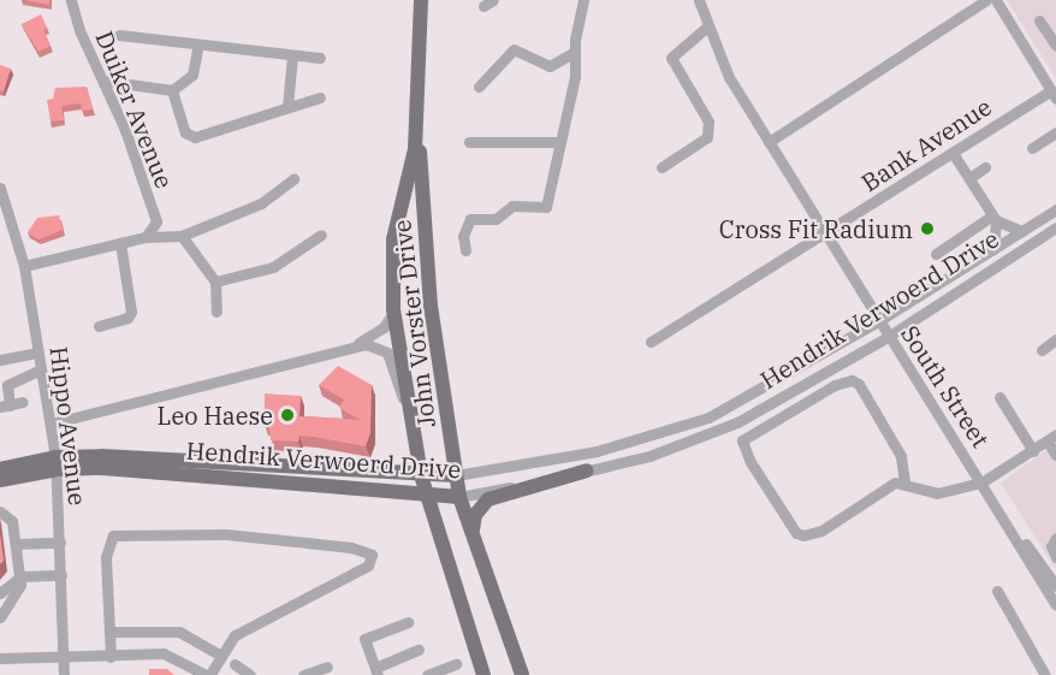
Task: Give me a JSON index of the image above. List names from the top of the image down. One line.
{"streets":{"main road":["Hendrik Verwoerd Drive","John Vorster Drive"],"street":["Duiker Avenue","Bank Avenue","South Street","Hippo Avenue"]},"crossings":[["Bank Avenue","South Street"],["Hendrik Verwoerd Drive","John Vorster Drive"],["Hendrik Verwoerd Drive","South Street"],["Hendrik Verwoerd Drive","Hippo Avenue"]],"places":["Cross Fit Radium","Leo Haese"]}
